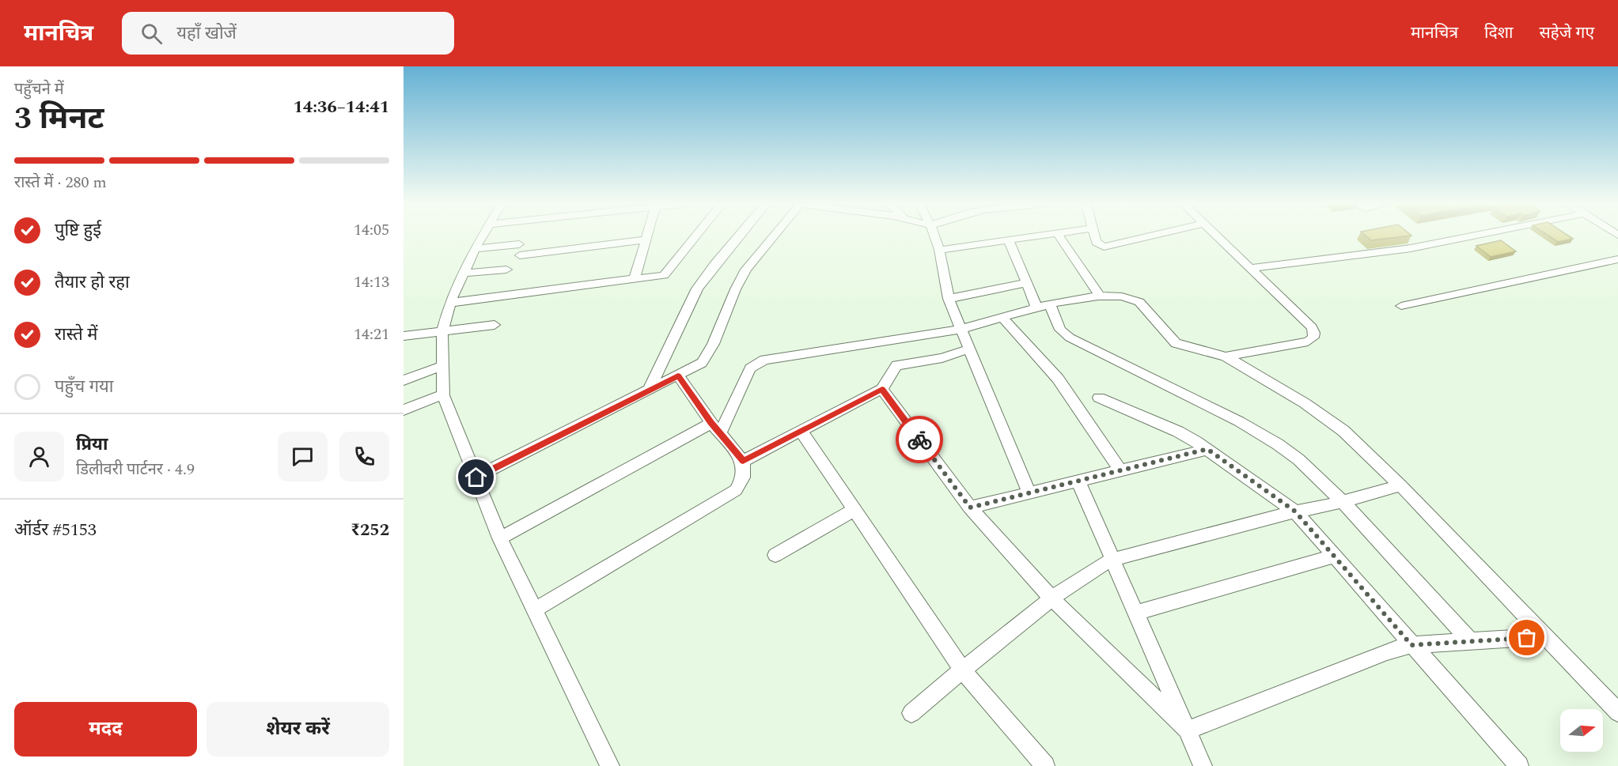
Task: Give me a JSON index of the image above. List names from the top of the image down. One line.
{"north":"right","page":{"header":"मानचित्र","search":"यहाँ खोजें","nav":["मानचित्र","दिशा","सहेजे गए"],"heading":["3 मिनट","पहुँचने में","14:36–14:41"],"panel":["प्रिया","डिलीवरी पार्टनर · 4.9","ऑर्डर #5153","₹252"],"bar":"रास्ते में · 280 m","list":[["पुष्टि हुई","14:05"],["तैयार हो रहा","14:13"],["रास्ते में","14:21"],"पहुँच गया"],"buttons":["मदद","शेयर करें"]}}
